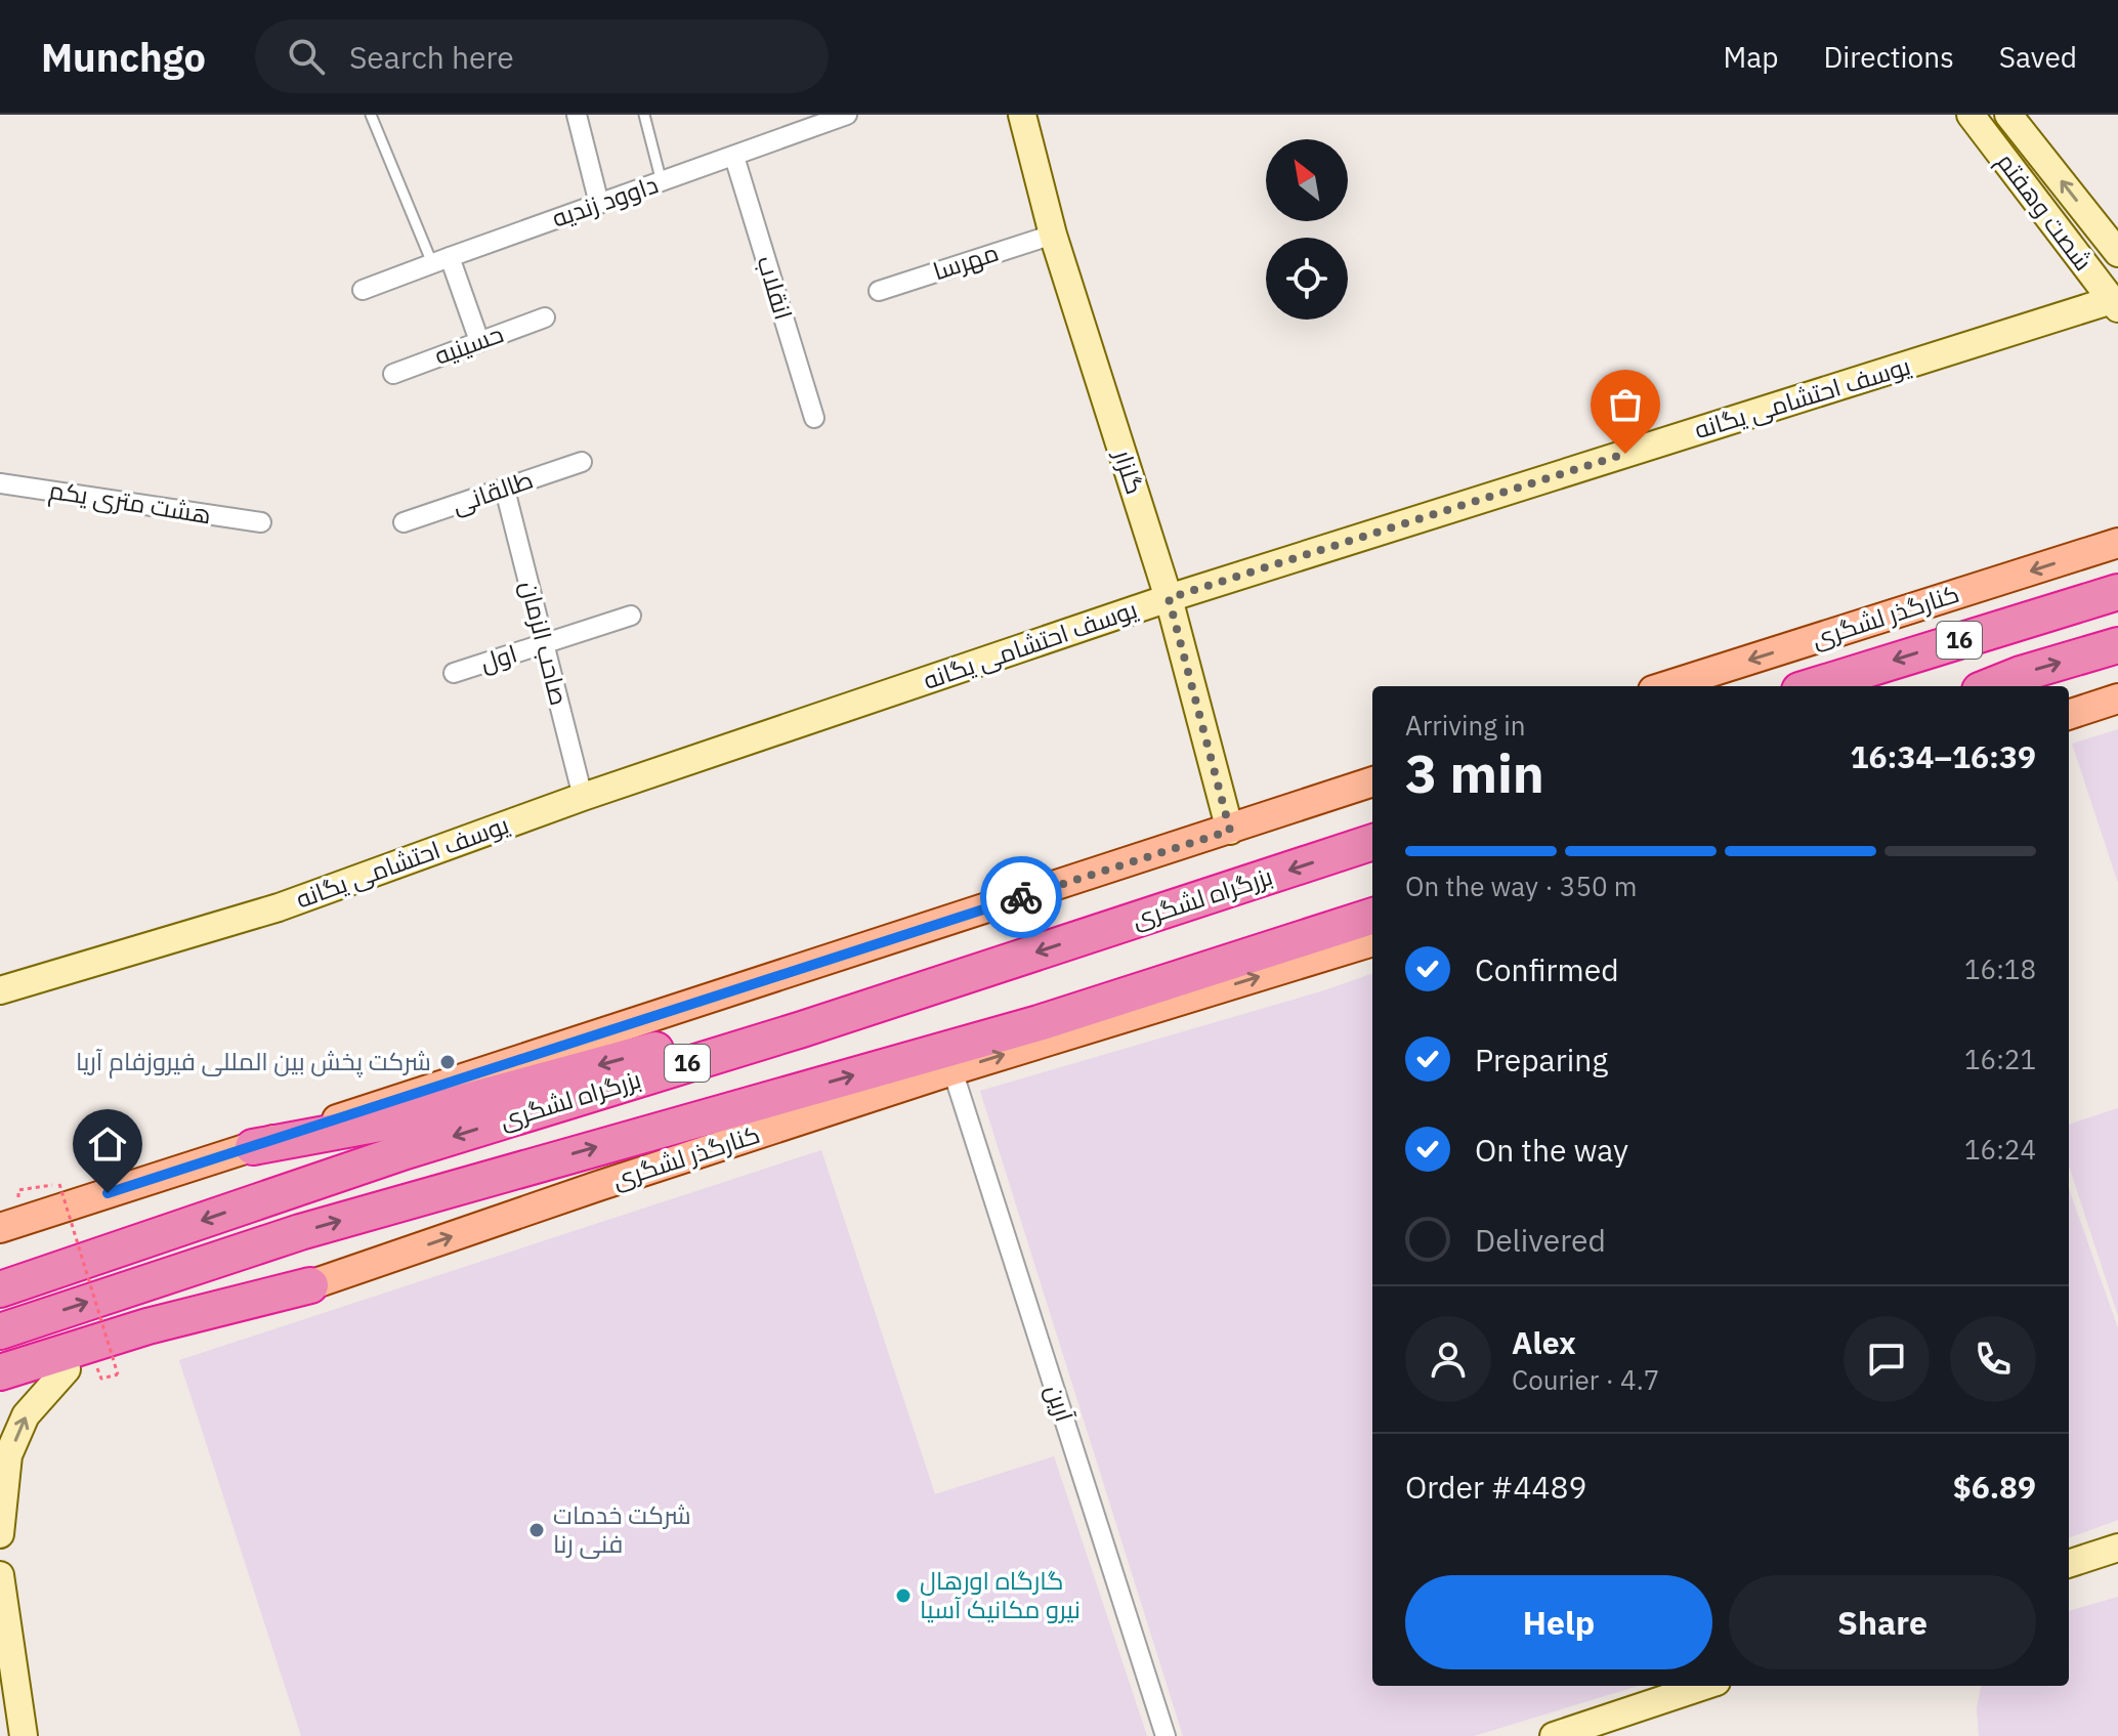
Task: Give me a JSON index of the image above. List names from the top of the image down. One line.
{"streets":{"highway":["16","بزرگراه لشگری"],"main road":["کنارگذر لشگری"],"street":["داوود زندیه","شصت وهفتم","مهرسا","انقلاب","حسینیه","یوسف احتشامی یگانه","گلزار","طالقانی","هشت متری یکم","صاحب الزمان","اول","آرین"]},"crossings":[["داوود زندیه","انقلاب"],["شصت وهفتم","یوسف احتشامی یگانه"],["مهرسا","گلزار"],["یوسف احتشامی یگانه","گلزار"],["یوسف احتشامی یگانه","صاحب الزمان"],["طالقانی","صاحب الزمان"],["کنارگذر لشگری","آرین"],["صاحب الزمان","اول"]],"places":["شرکت پخش بین المللی فیروزفام آریا","شرکت خدمات فنی رنا","گارگاه اورهال نیرو مکانیک آسیا"],"north":"top left","page":{"header":"Munchgo","search":"Search here","nav":["Map","Directions","Saved"],"heading":["3 min","Arriving in","16:34–16:39"],"panel":["Alex","Courier · 4.7","Order #4489","$6.89"],"bar":"On the way · 350 m","list":[["Confirmed","16:18"],["Preparing","16:21"],["On the way","16:24"],"Delivered"],"buttons":["Help","Share"]}}
